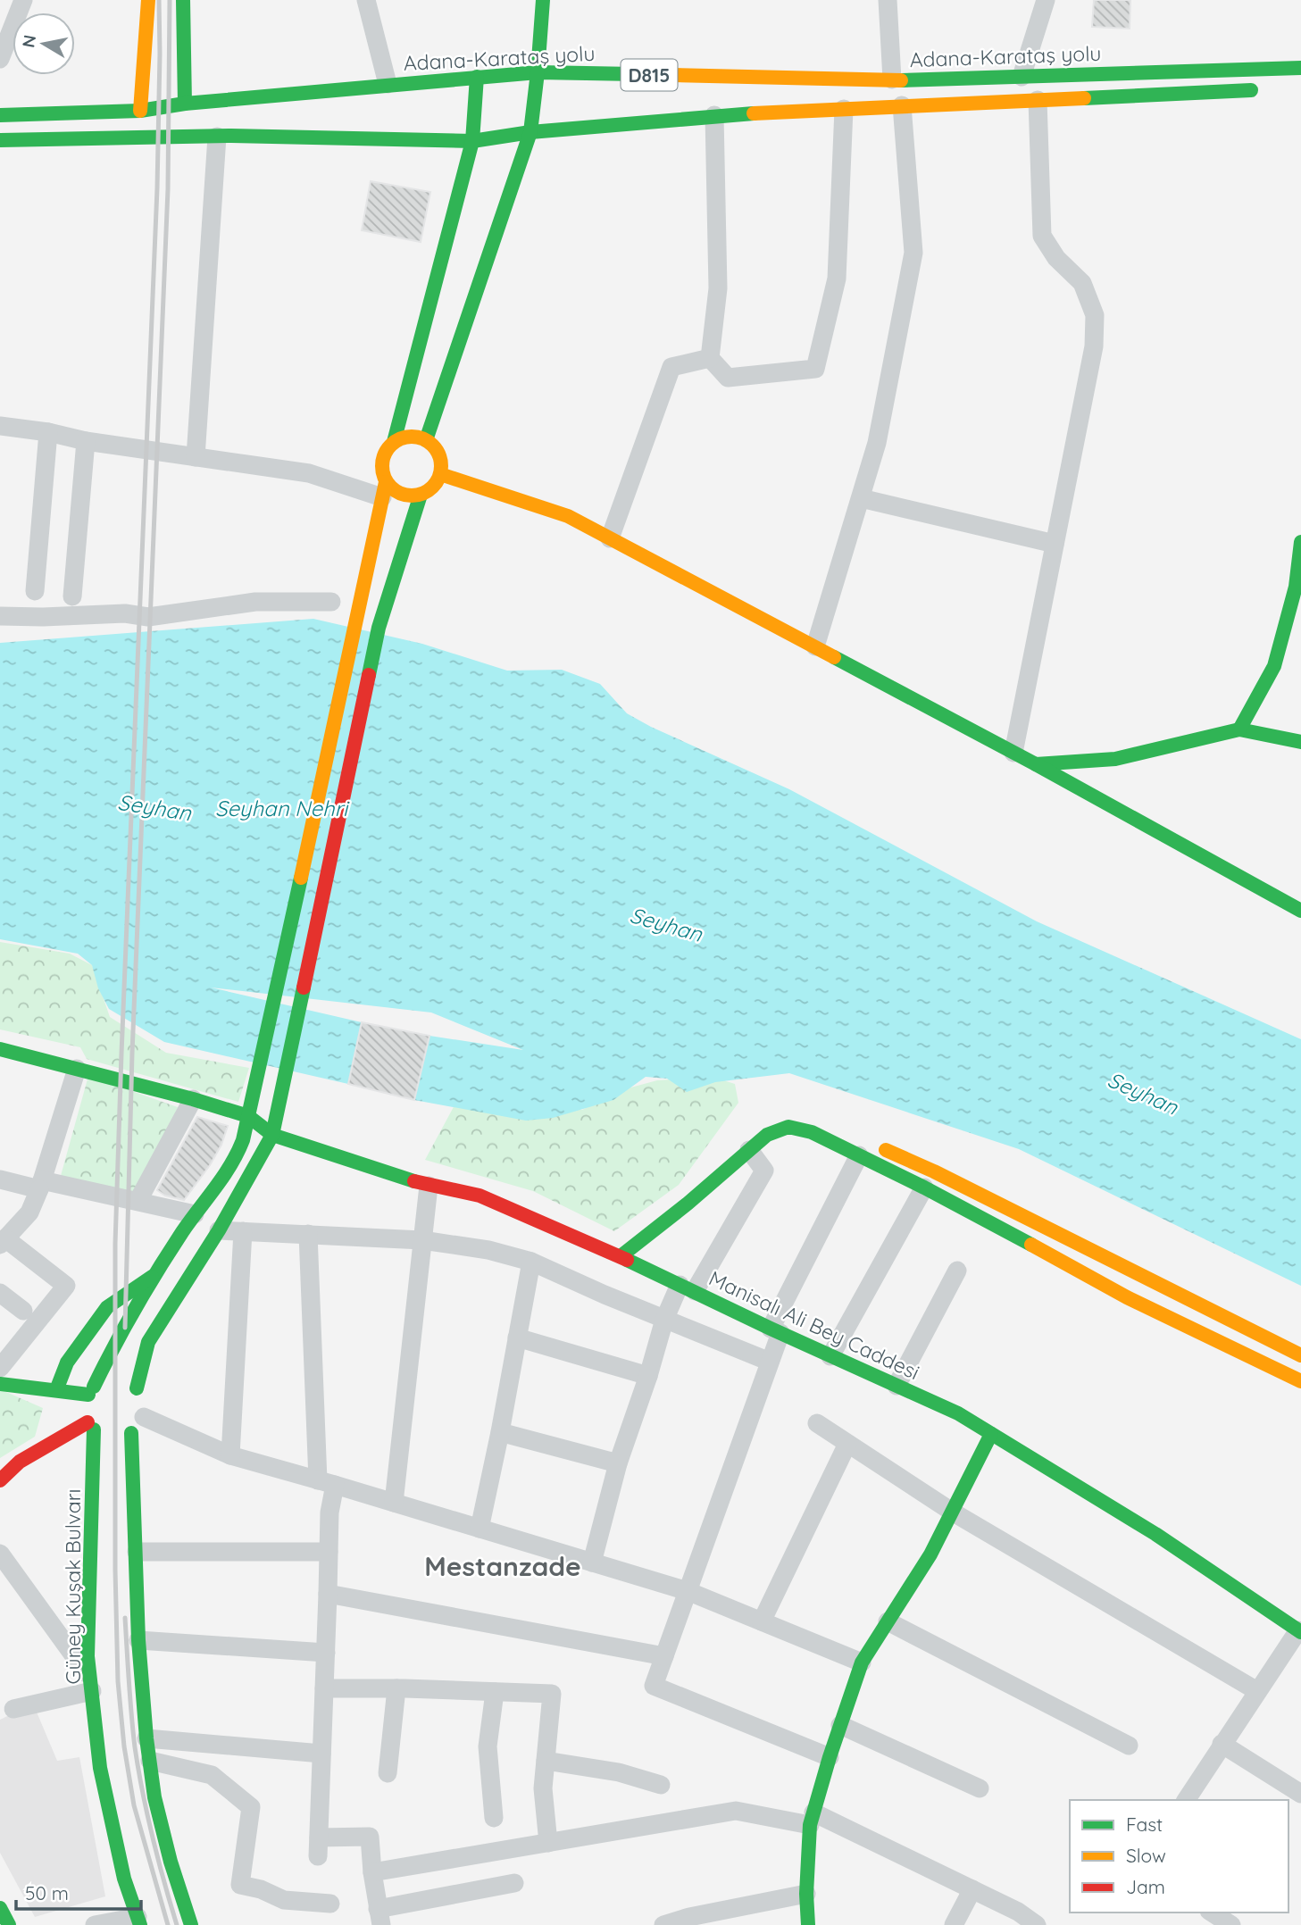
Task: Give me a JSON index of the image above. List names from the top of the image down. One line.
{"streets":{"main road":["Adana-Karataş yolu","D815","Manisalı Ali Bey Caddesi","Güney Kuşak Bulvarı"]},"districts":["Mestanzade"],"water":["Seyhan","Seyhan Nehri"],"legend":["Fast","Slow","Jam"],"scale_bar":"50 m","north":"left"}
